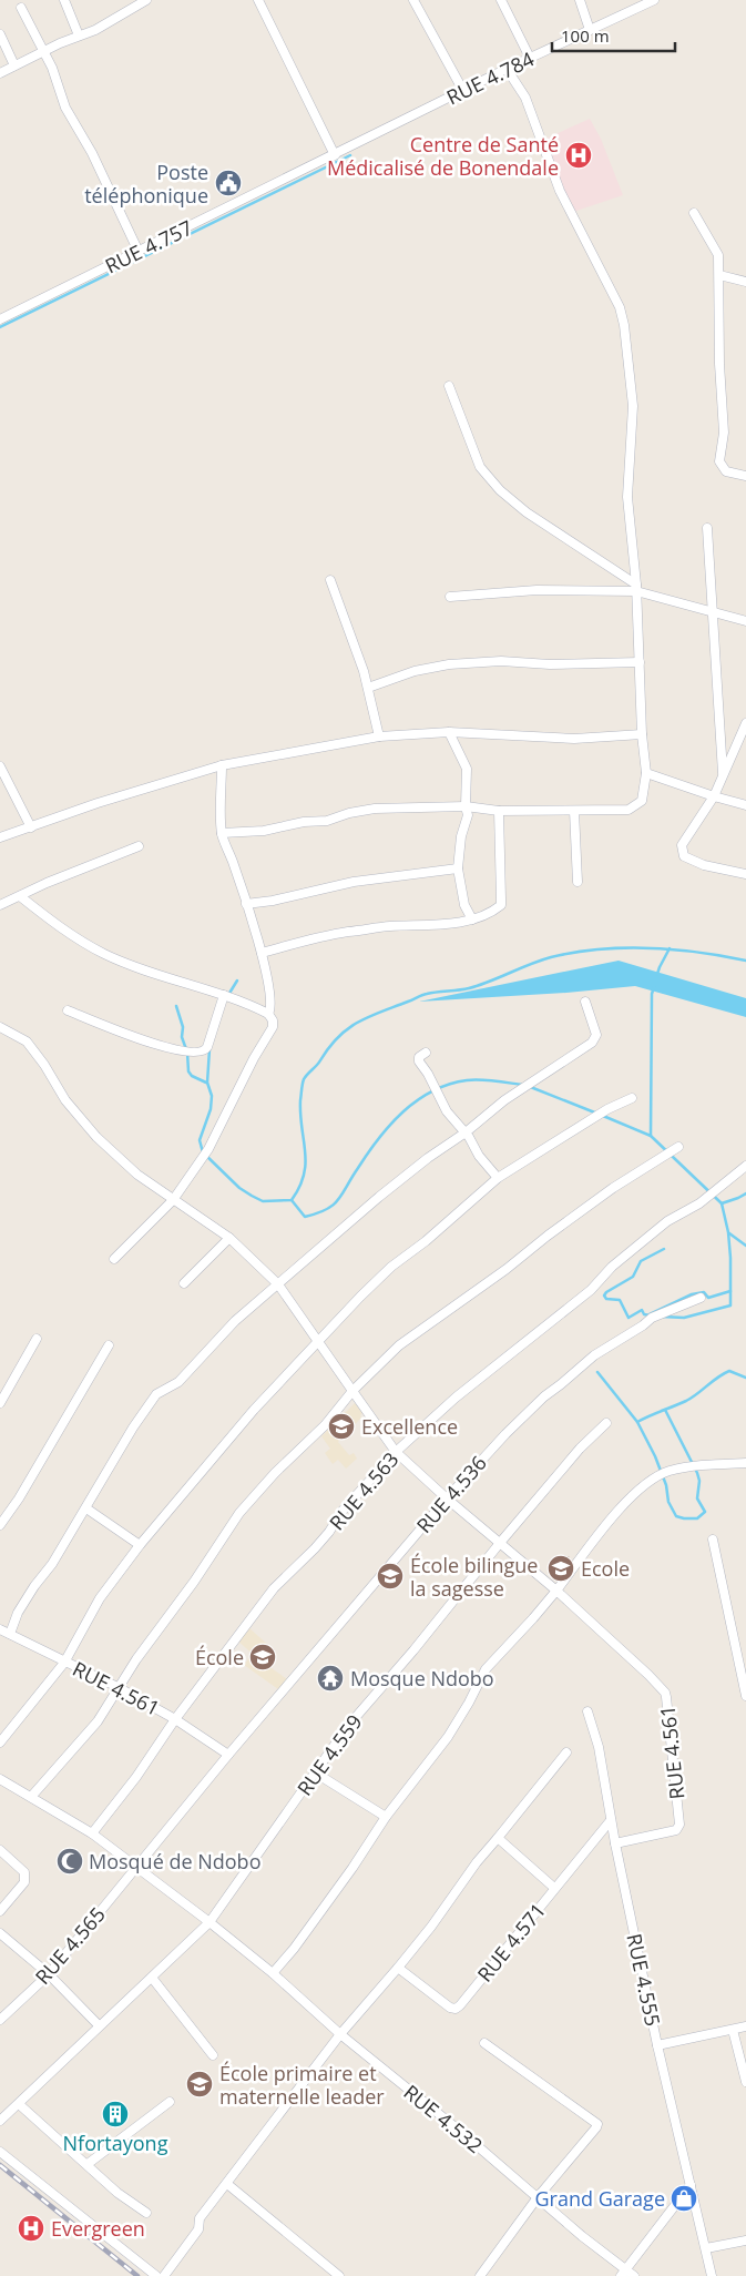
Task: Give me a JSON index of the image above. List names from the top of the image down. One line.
{"streets":{"street":["RUE 4.784","RUE 4.757","RUE 4.563","RUE 4.536","RUE 4.561","RUE 4.559","RUE 4.571","RUE 4.565","RUE 4.555","RUE 4.532"]},"crossings":[["RUE 4.784","RUE 4.757"],["RUE 4.563","RUE 4.561"],["RUE 4.563","RUE 4.532"],["RUE 4.536","RUE 4.561"],["RUE 4.536","RUE 4.565"],["RUE 4.536","RUE 4.532"],["RUE 4.561","RUE 4.559"],["RUE 4.561","RUE 4.555"],["RUE 4.559","RUE 4.532"],["RUE 4.571","RUE 4.555"],["RUE 4.565","RUE 4.532"]],"places":{"hospital":["Centre de Santé Médicalisé de Bonendale","Evergreen"],"public building":["Poste téléphonique"],"school or university":["Excellence","Ecole","École bilingue la sagesse","École","École primaire et maternelle leader"],"temple":["Mosque Ndobo"],"mosque":["Mosqué de Ndobo"],"building":["Nfortayong"],"shop":["Grand Garage"]},"scale_bar":"100 m"}
